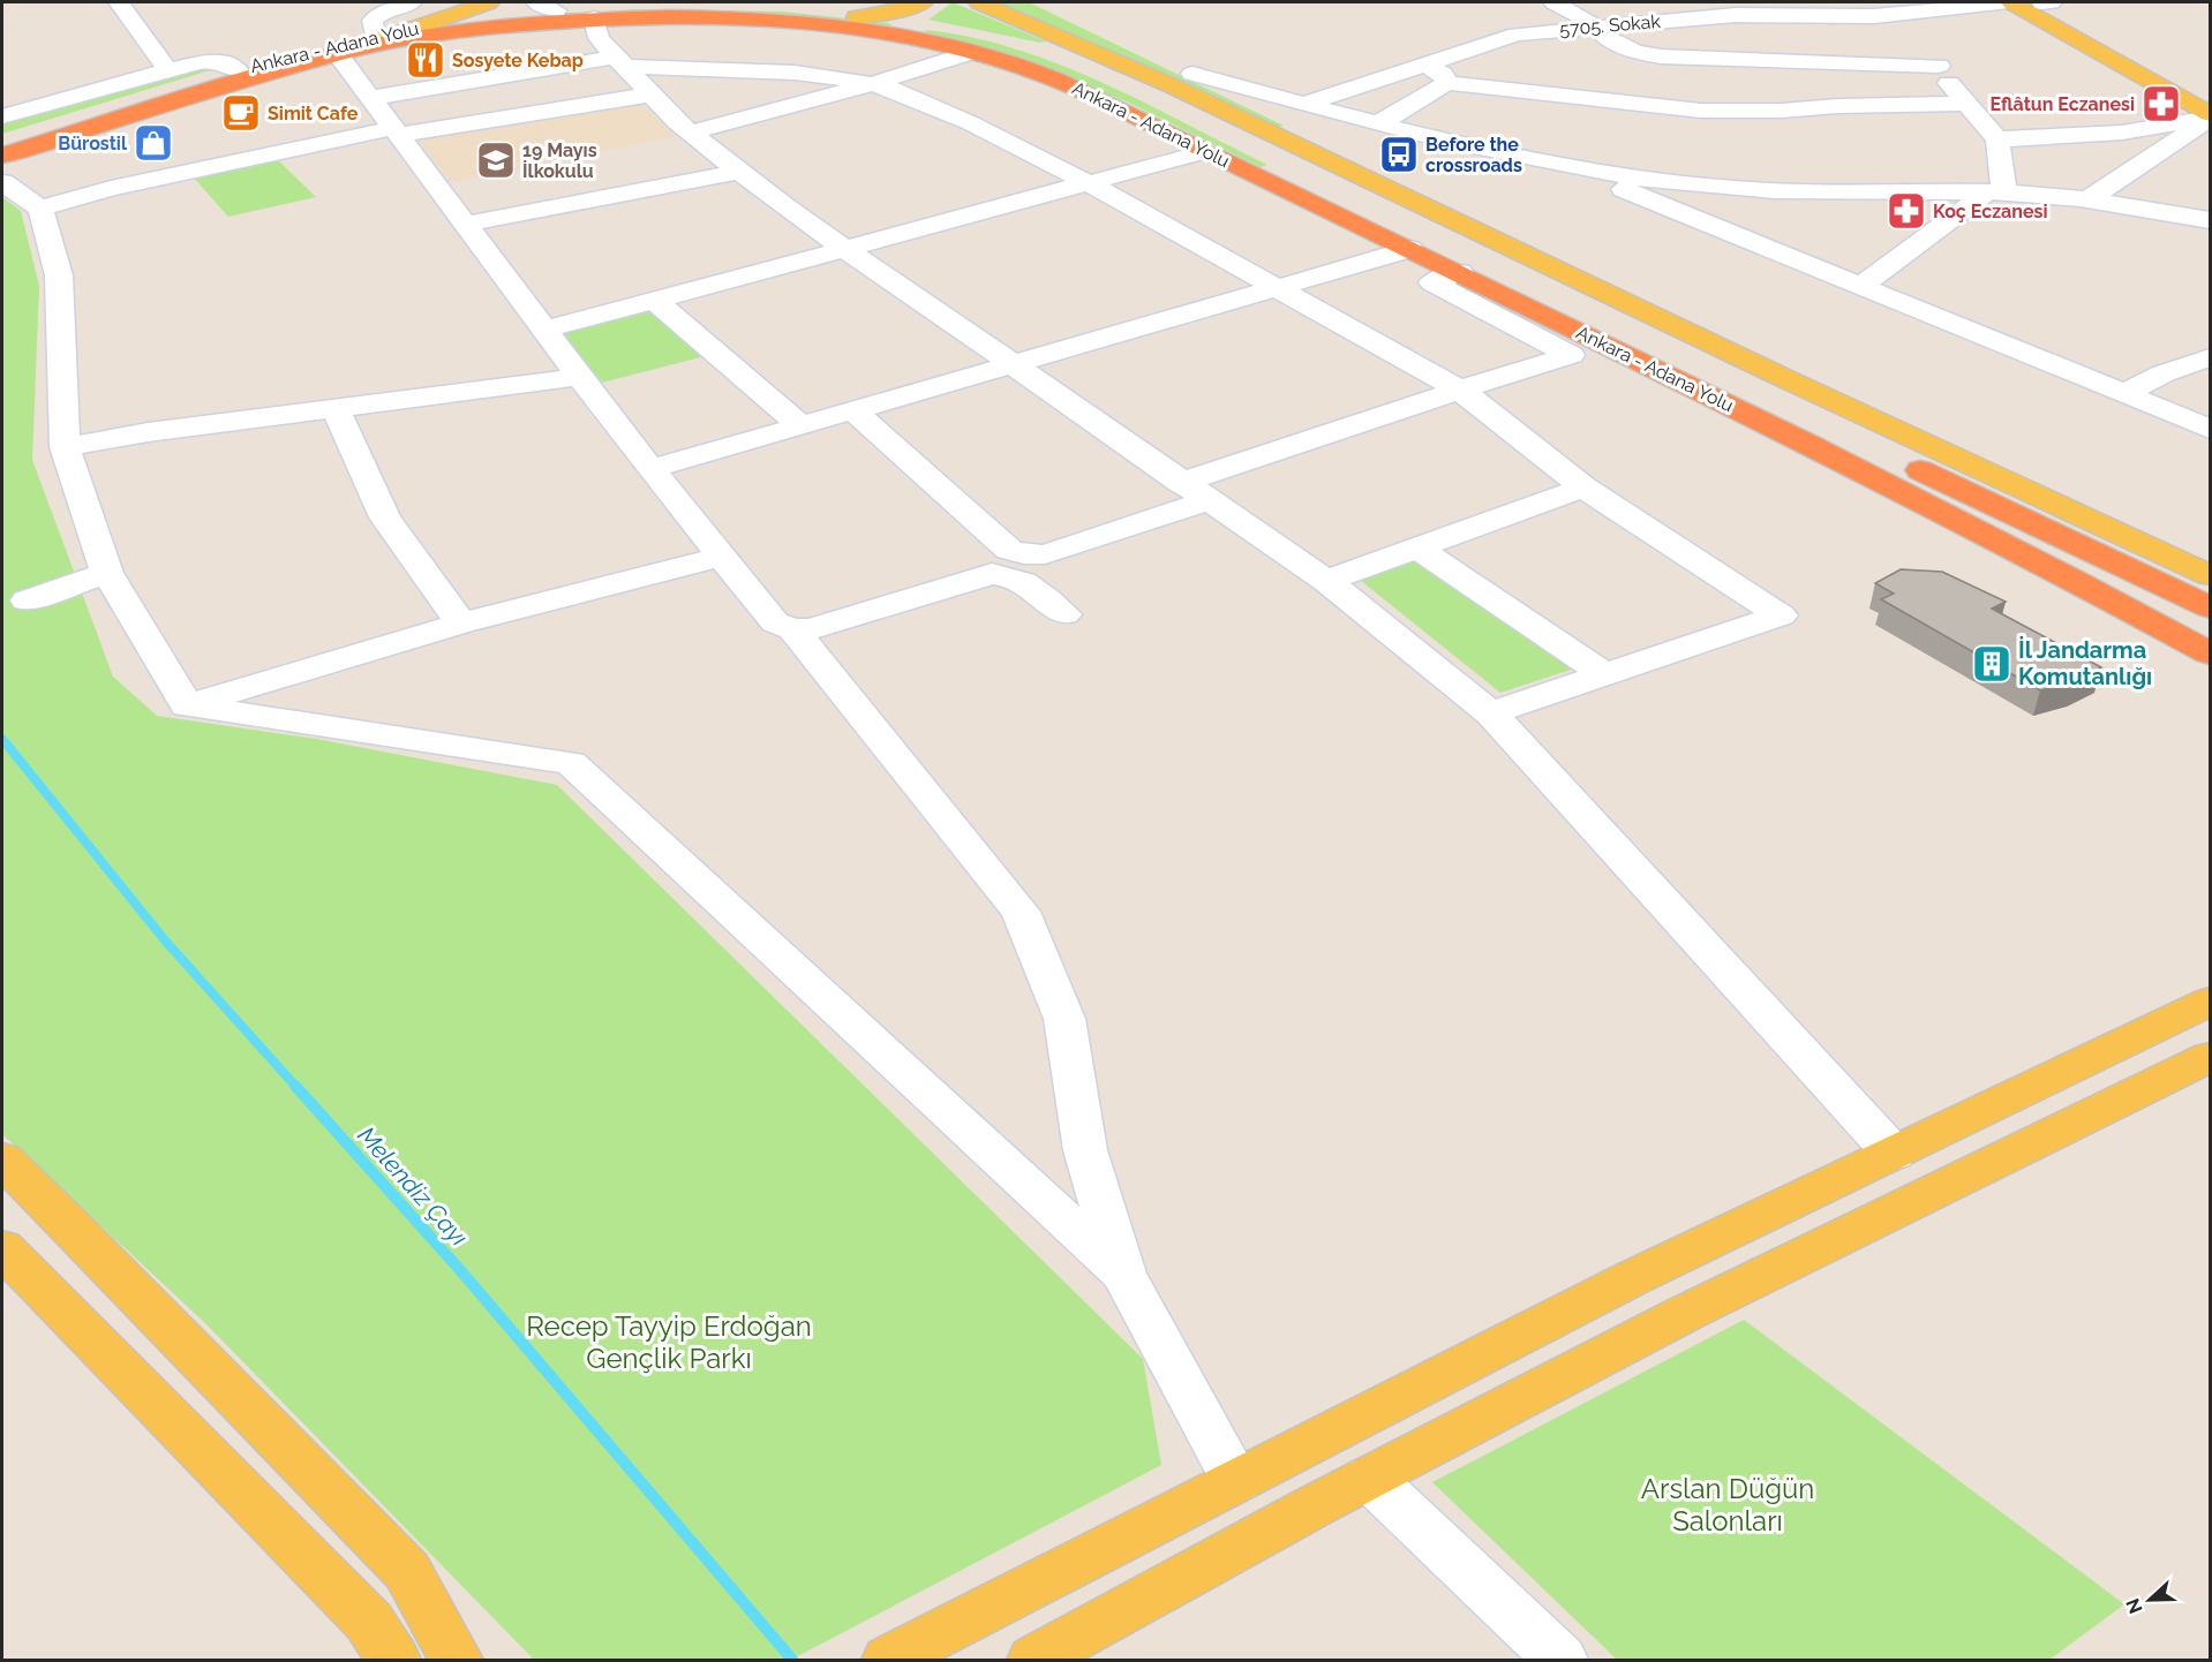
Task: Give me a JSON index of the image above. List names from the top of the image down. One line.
{"streets":{"highway":["Ankara - Adana Yolu"],"street":["5705. Sokak"]},"water":["Melendiz Çayı"],"parks":["Recep Tayyip Erdoğan Gençlik Parkı","Arslan Düğün Salonları"],"places":{"restaurant":["Sosyete Kebap"],"pharmacy":["Eflâtun Eczanesi","Koç Eczanesi"],"cafe":["Simit Cafe"],"shop":["Bürostil"],"bus stop":["Before the crossroads"],"school or university":["19 Mayıs İlkokulu"],"building":["İl Jandarma Komutanlığı"]},"north":"left"}
